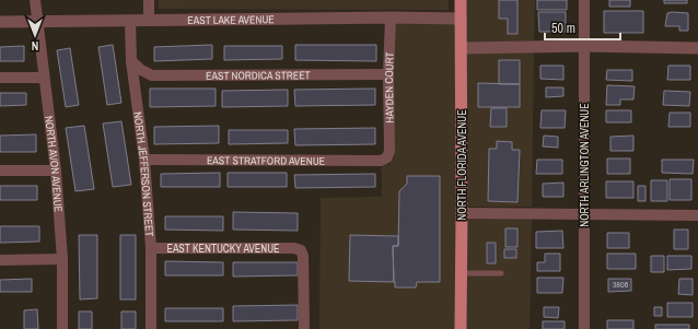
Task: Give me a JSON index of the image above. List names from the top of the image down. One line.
{"streets":{"main road":["NORTH FLORIDA AVENUE"],"street":["EAST LAKE AVENUE","EAST NORDICA STREET","HAYDEN COURT","EAST STRATFORD AVENUE","NORTH AVON AVENUE","NORTH ARLINGTON AVENUE","NORTH JEFFERSON STREET","EAST KENTUCKY AVENUE"]},"crossings":[["EAST LAKE AVENUE","HAYDEN COURT"],["EAST LAKE AVENUE","NORTH AVON AVENUE"],["EAST LAKE AVENUE","NORTH FLORIDA AVENUE"],["EAST LAKE AVENUE","NORTH JEFFERSON STREET"],["EAST NORDICA STREET","HAYDEN COURT"],["EAST NORDICA STREET","NORTH JEFFERSON STREET"],["HAYDEN COURT","EAST STRATFORD AVENUE"],["EAST STRATFORD AVENUE","NORTH JEFFERSON STREET"],["NORTH JEFFERSON STREET","EAST KENTUCKY AVENUE"]],"house_numbers":["3806"],"scale_bar":"50 m","north":"bottom"}
